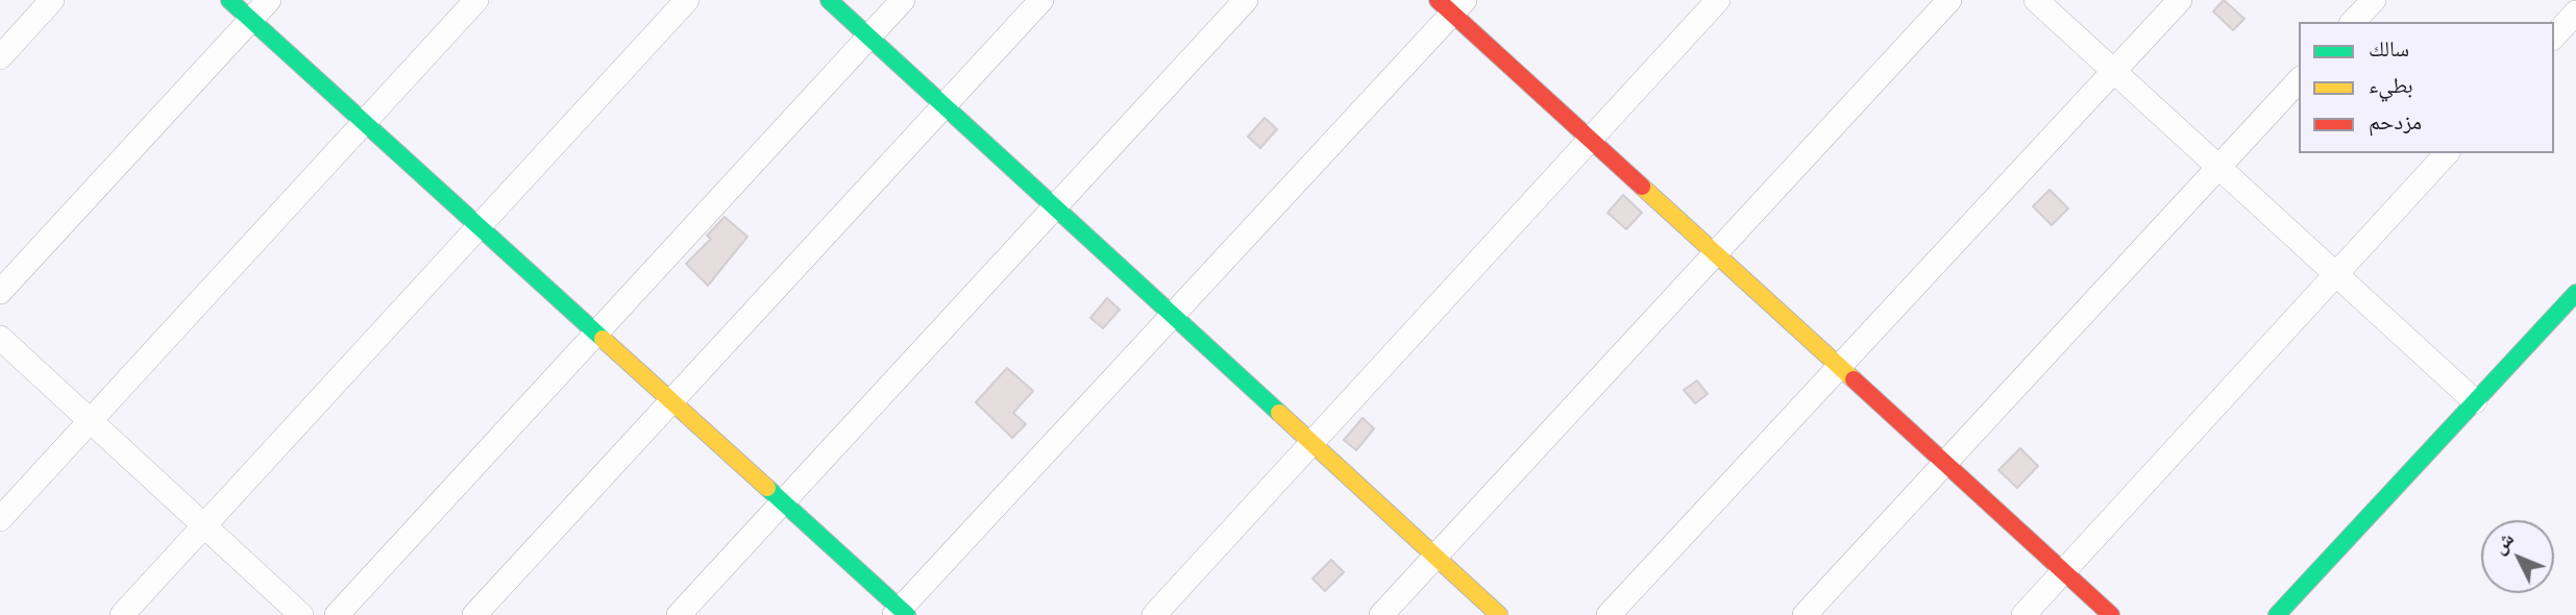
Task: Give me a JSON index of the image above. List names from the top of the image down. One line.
{"legend":["سالك","بطيء","مزدحم"],"north":"top left"}
